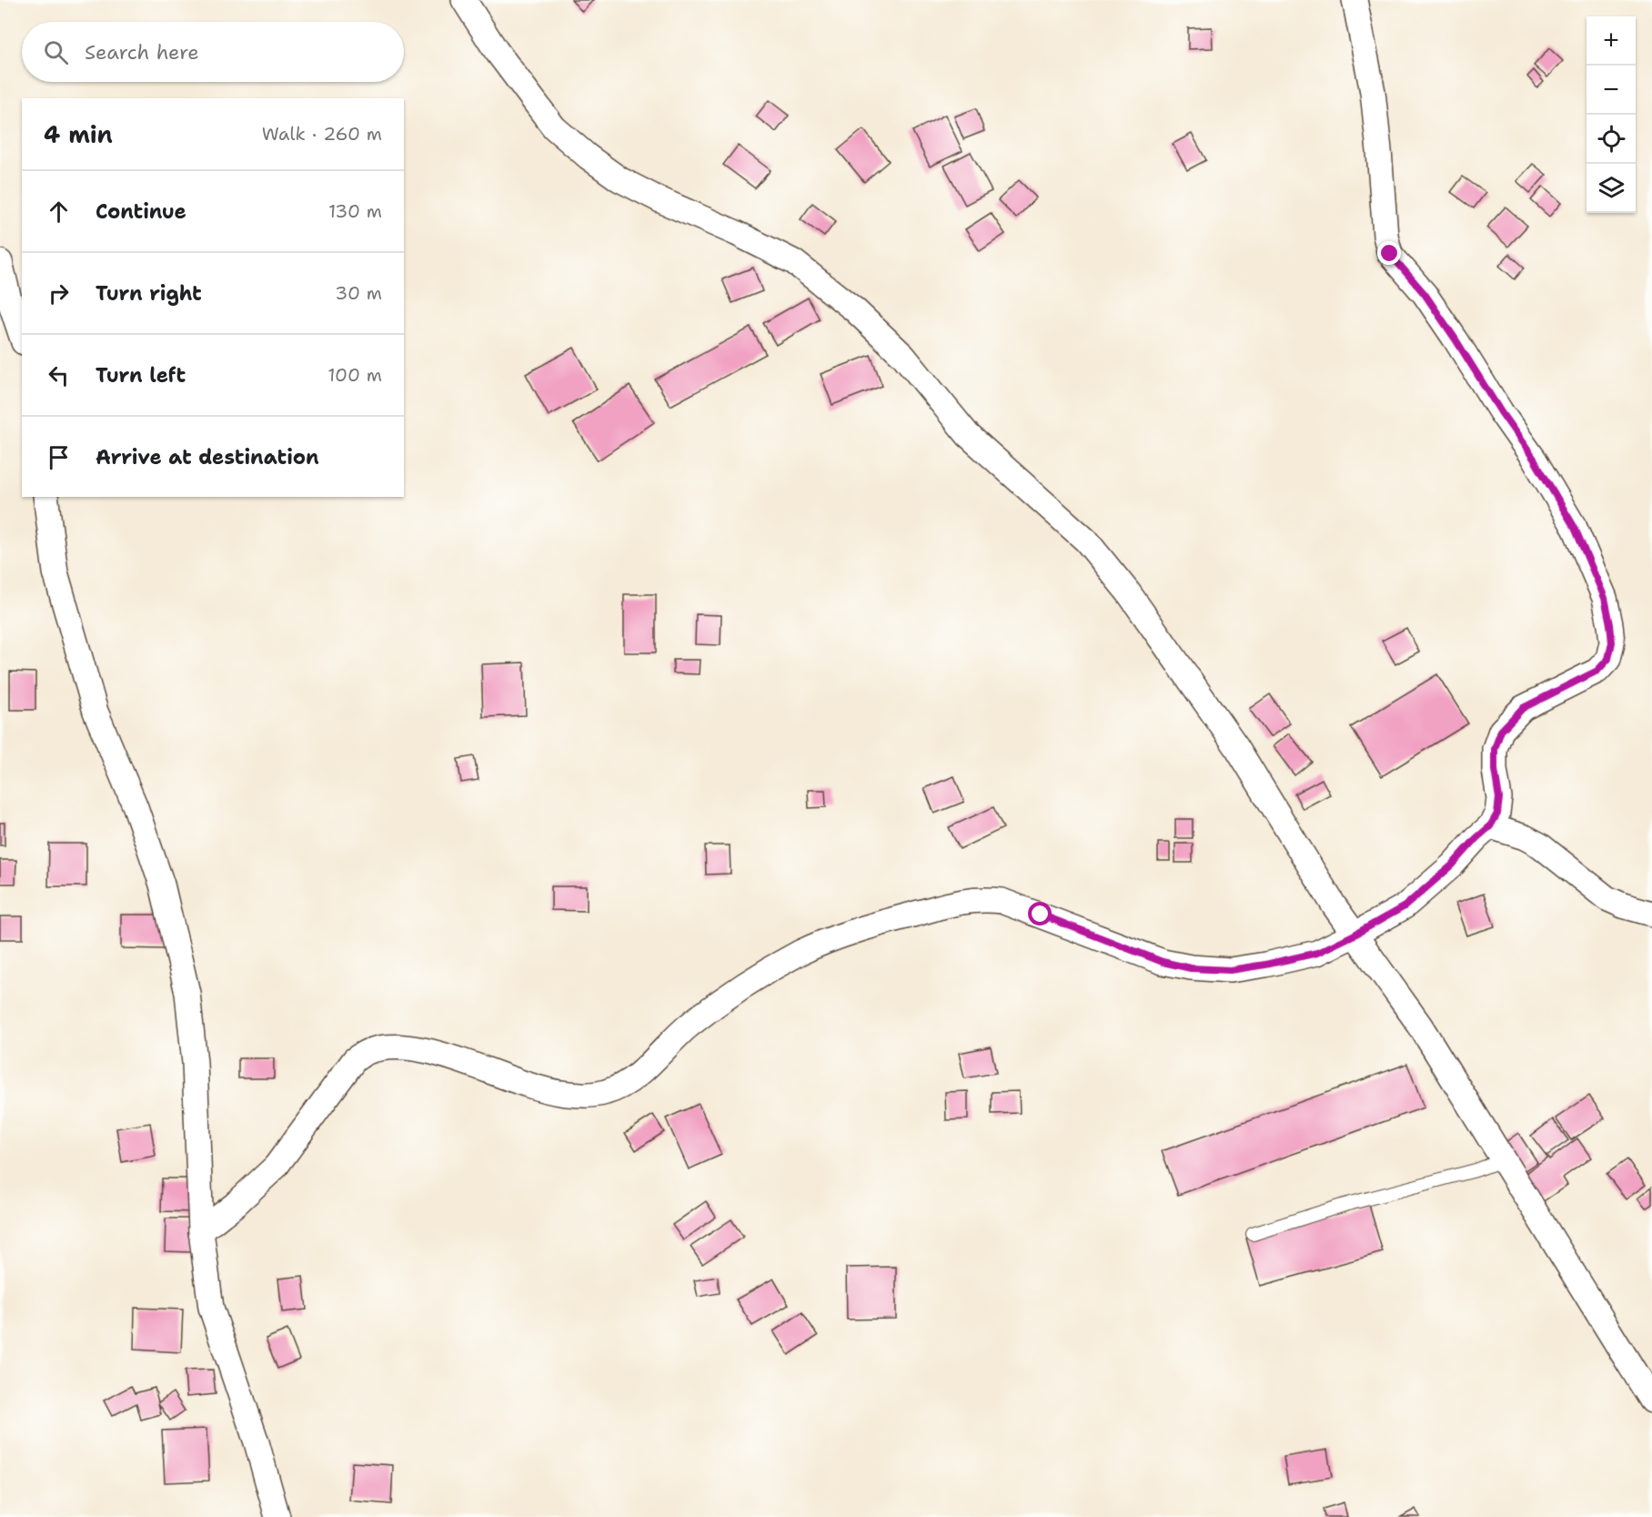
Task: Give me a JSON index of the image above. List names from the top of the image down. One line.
{"page":{"map_buttons":["+","−"],"search":"Search here","heading":["4 min","Walk · 260 m"],"list":[["Continue","130 m"],["Turn right","30 m"],["Turn left","100 m"],"Arrive at destination"]}}
